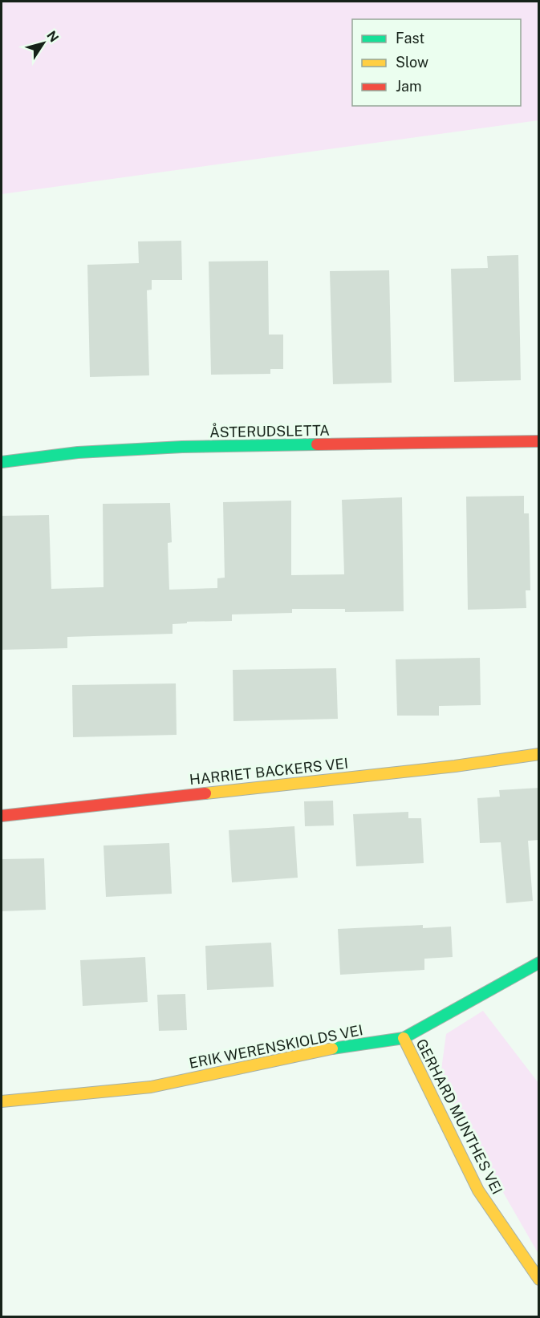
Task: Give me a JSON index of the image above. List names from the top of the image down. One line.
{"streets":{"street":["ÅSTERUDSLETTA","HARRIET BACKERS VEI","ERIK WERENSKIOLDS VEI","GERHARD MUNTHES VEI"]},"crossings":[["ERIK WERENSKIOLDS VEI","GERHARD MUNTHES VEI"]],"legend":["Fast","Slow","Jam"],"north":"top right"}
